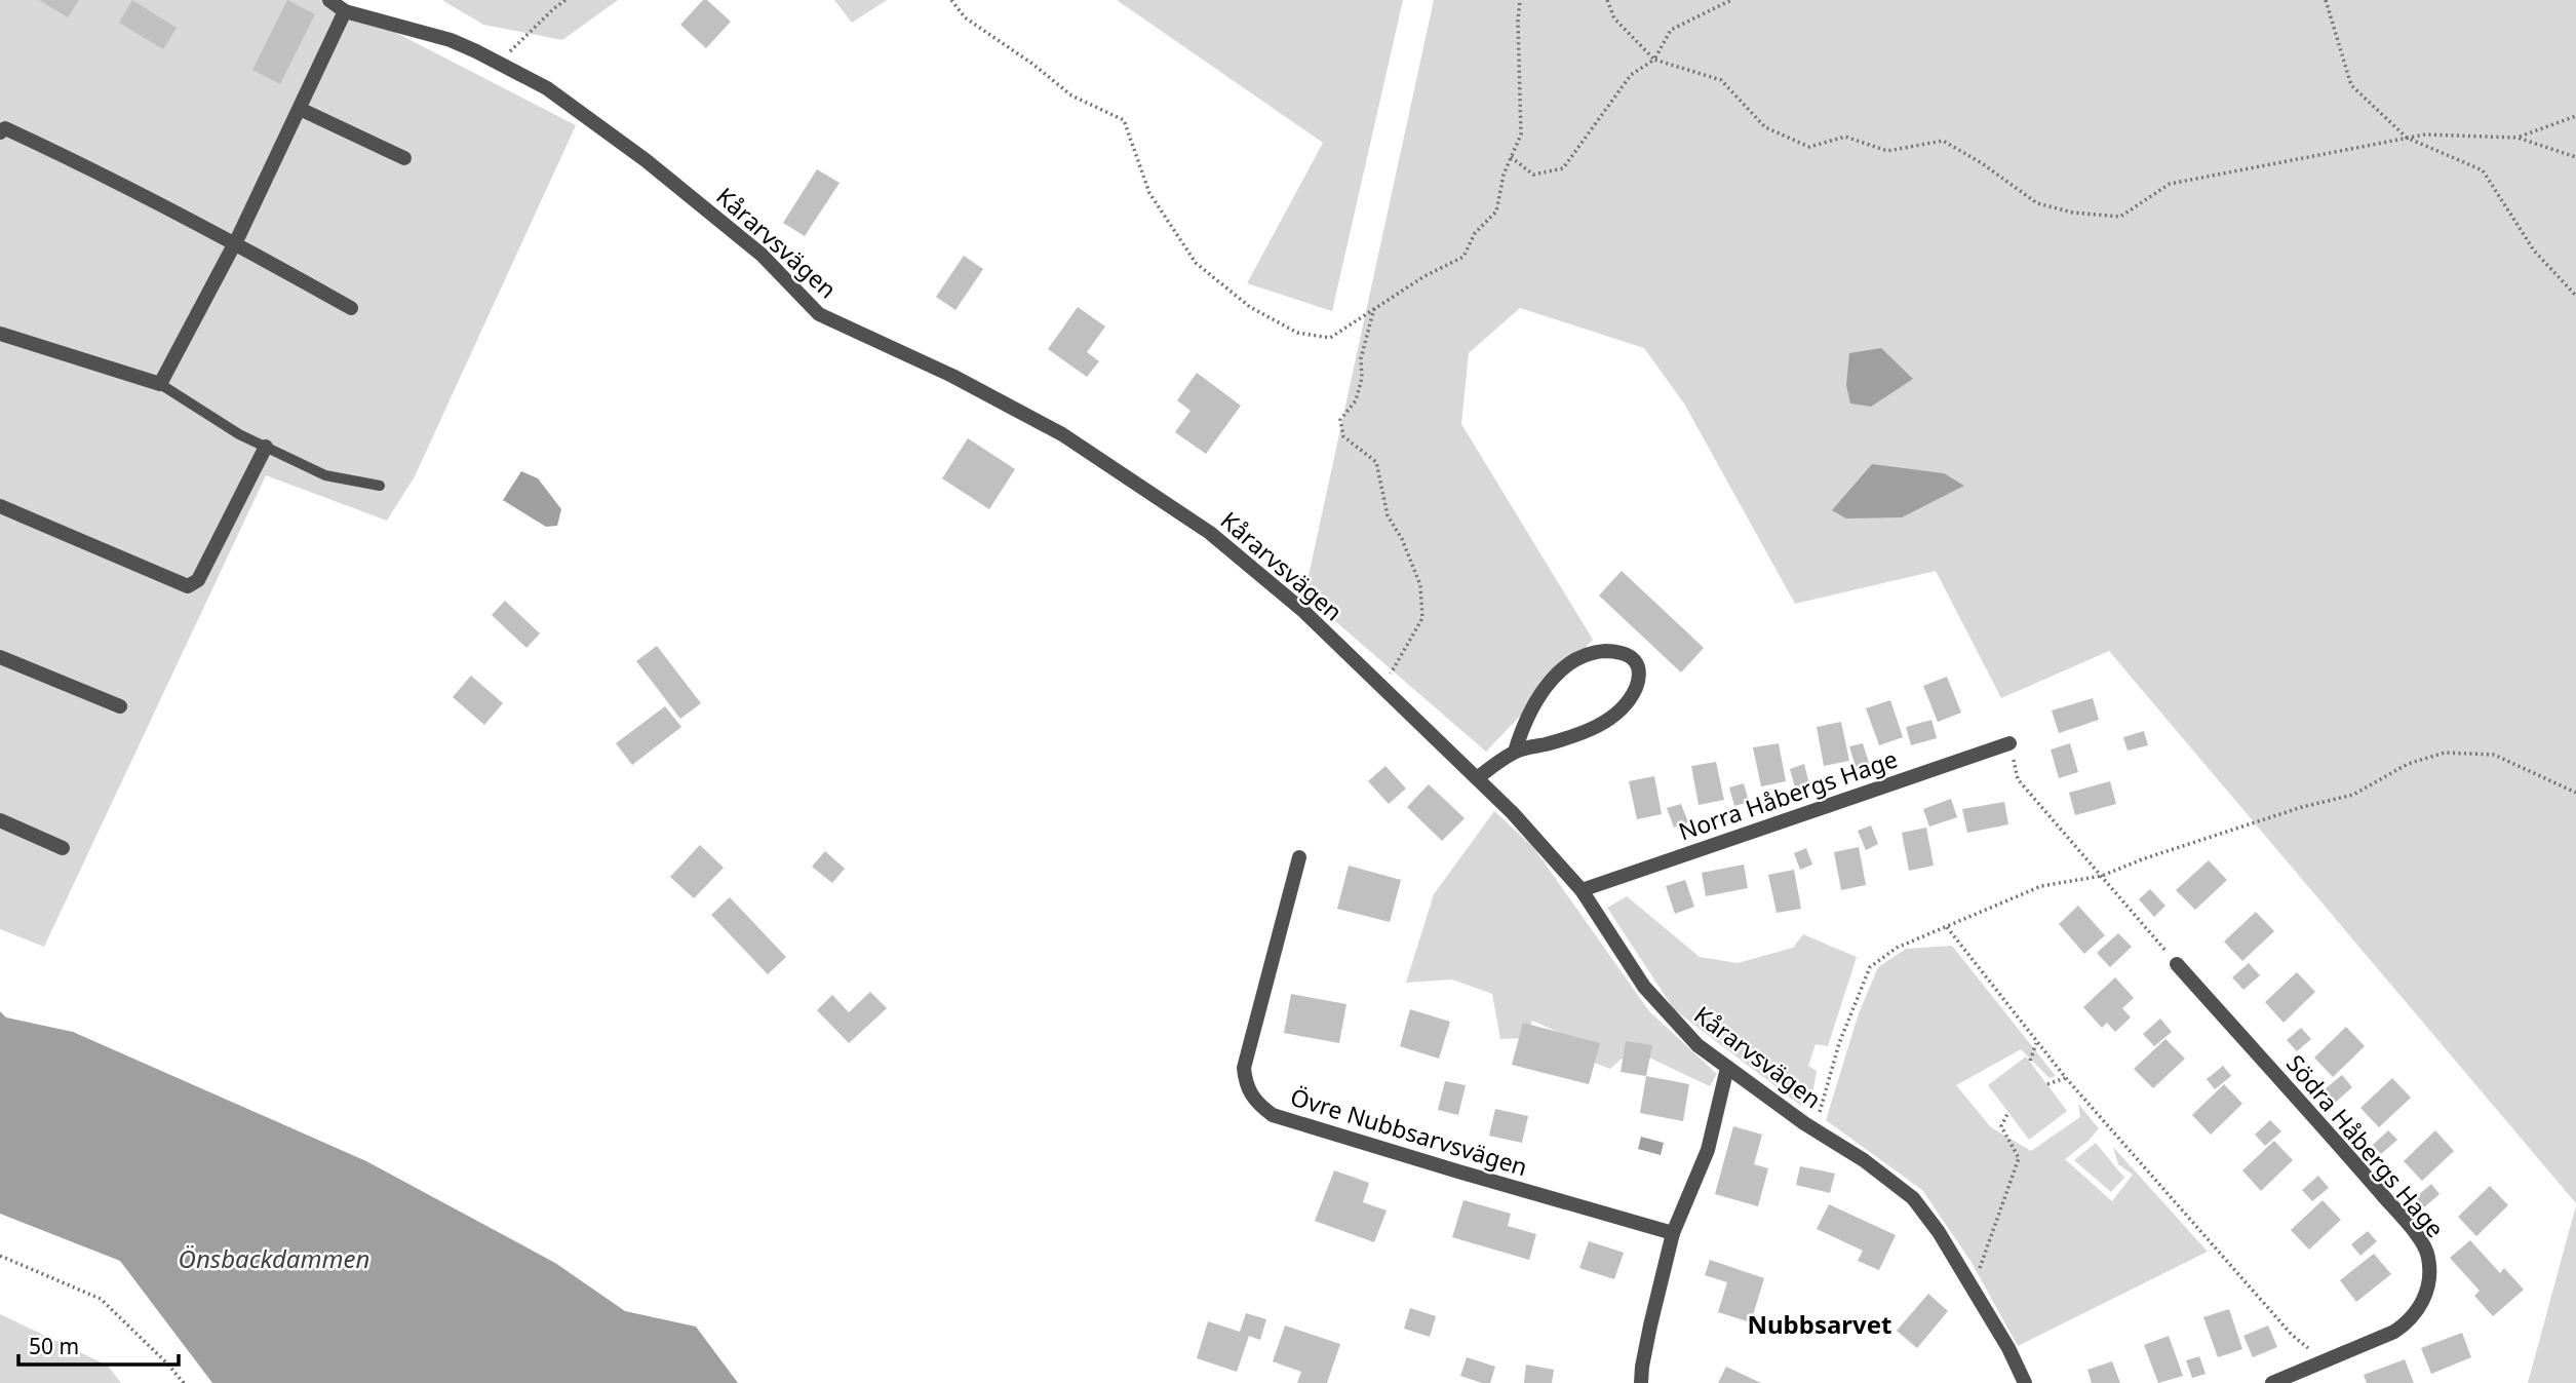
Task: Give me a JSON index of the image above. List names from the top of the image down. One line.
{"streets":{"street":["Kårarvsvägen","Norra Håbergs Hage","Övre Nubbsarvsvägen","Södra Håbergs Hage"]},"crossings":[["Kårarvsvägen","Norra Håbergs Hage"]],"districts":["Nubbsarvet"],"water":["Önsbackdammen"],"scale_bar":"50 m"}
